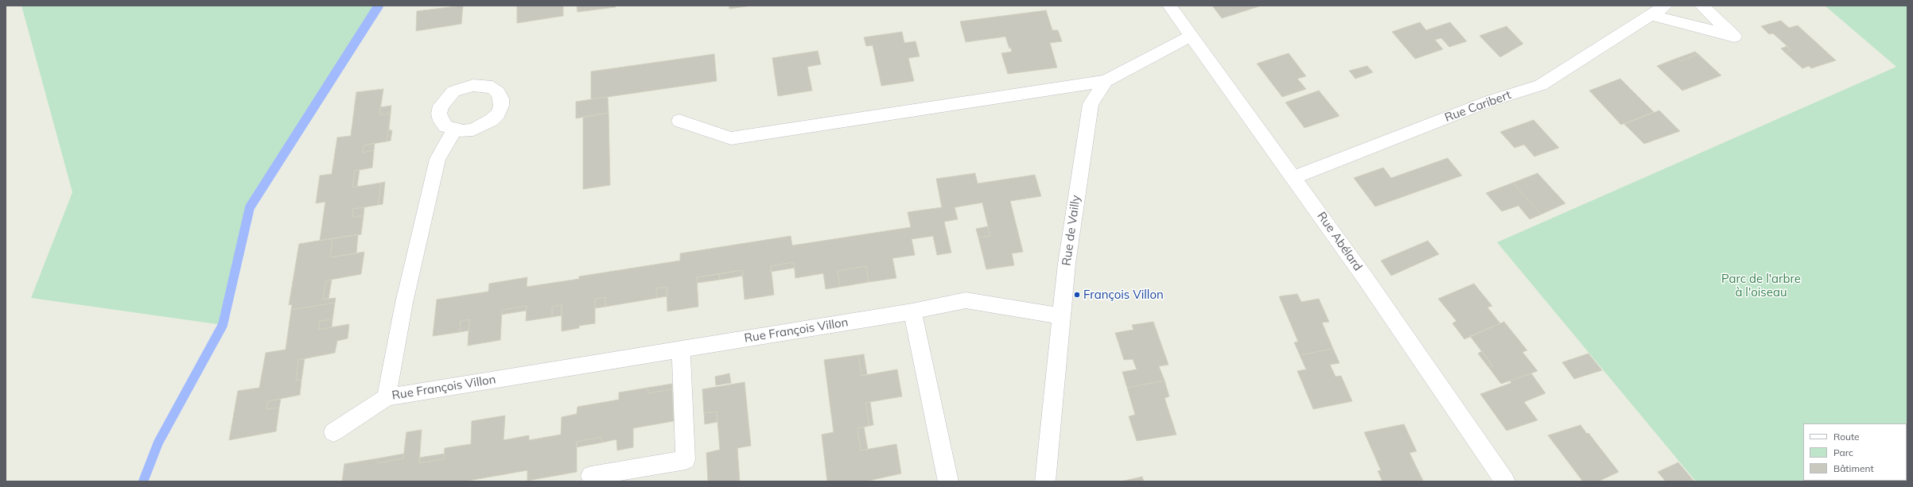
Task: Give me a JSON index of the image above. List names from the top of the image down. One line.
{"streets":{"street":["Rue Caribert","Rue de Vailly","Rue Abélard","Rue François Villon"]},"crossings":[["Rue Caribert","Rue Abélard"],["Rue de Vailly","Rue Abélard"],["Rue de Vailly","Rue François Villon"]],"parks":["Parc de l'arbre à l'oiseau"],"places":["François Villon"],"legend":["Route","Parc","Bâtiment"]}
